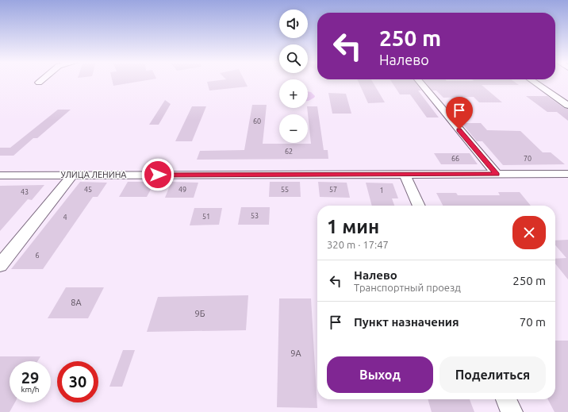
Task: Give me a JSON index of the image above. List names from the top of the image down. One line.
{"streets":{"street":["УЛИЦА ЛЕНИНА"]},"house_numbers":["60","62","66","70","45","49","55","57","1","43","53","51","4","6","8А","9Б","9А"],"page":{"map_buttons":["+","−"],"turn":["250 m","Налево"],"heading":["1 мин","320 m · 17:47"],"list":[{"name":"Налево","note":"Транспортный проезд","value":"250 m"},{"name":"Пункт назначения","value":"70 m"}],"buttons":["Выход","Поделиться"],"speed":"29 km/h","limit":"30"}}
